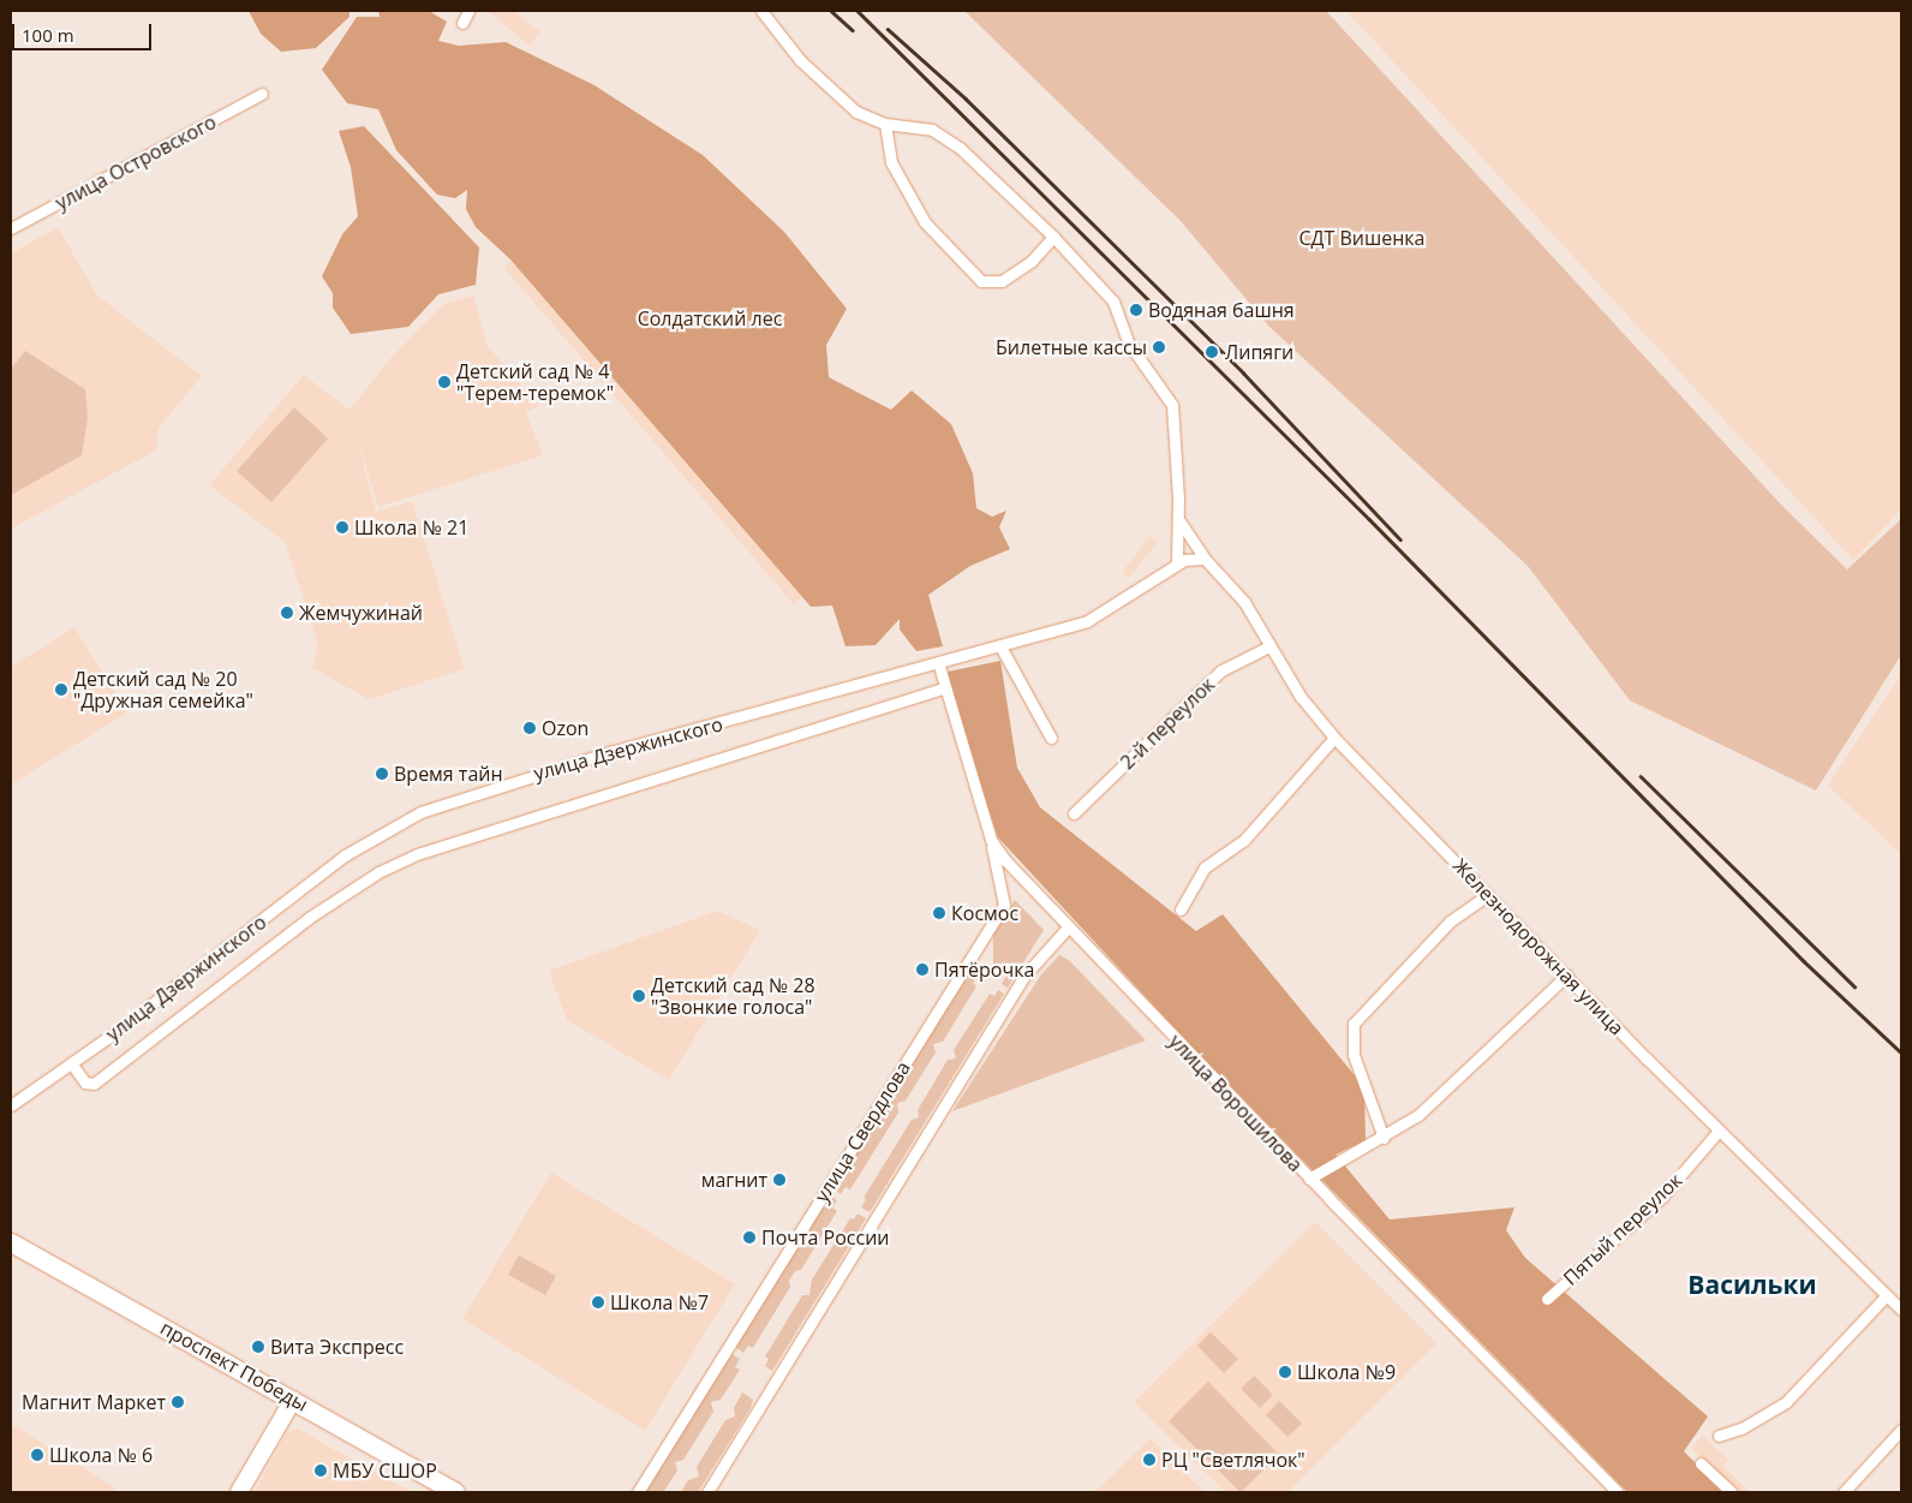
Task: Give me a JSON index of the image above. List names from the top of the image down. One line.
{"streets":{"main road":["проспект Победы"],"street":["улица Островского","2-й переулок","улица Дзержинского","Железнодорожная улица","улица Ворошилова","улица Свердлова","Пятый переулок"]},"crossings":[["2-й переулок","Железнодорожная улица"],["улица Дзержинского","Железнодорожная улица"],["улица Дзержинского","улица Ворошилова"],["Железнодорожная улица","Пятый переулок"],["улица Ворошилова","улица Свердлова"]],"districts":["Васильки"],"parks":["СДТ Вишенка","Солдатский лес"],"places":["Водяная башня","Билетные кассы","Липяги","Детский сад № 4 \"Терем-теремок\"","Школа № 21","Жемчужинай","Детский сад № 20 \"Дружная семейка\"","Ozon","Время тайн","Космос","Пятёрочка","Детский сад № 28 \"Звонкие голоса\"","магнит","Почта России","Школа №7","Вита Экспресс","Школа №9","Магнит Маркет","Школа № 6","РЦ \"Светлячок\"","МБУ СШОР"],"scale_bar":"100 m"}
